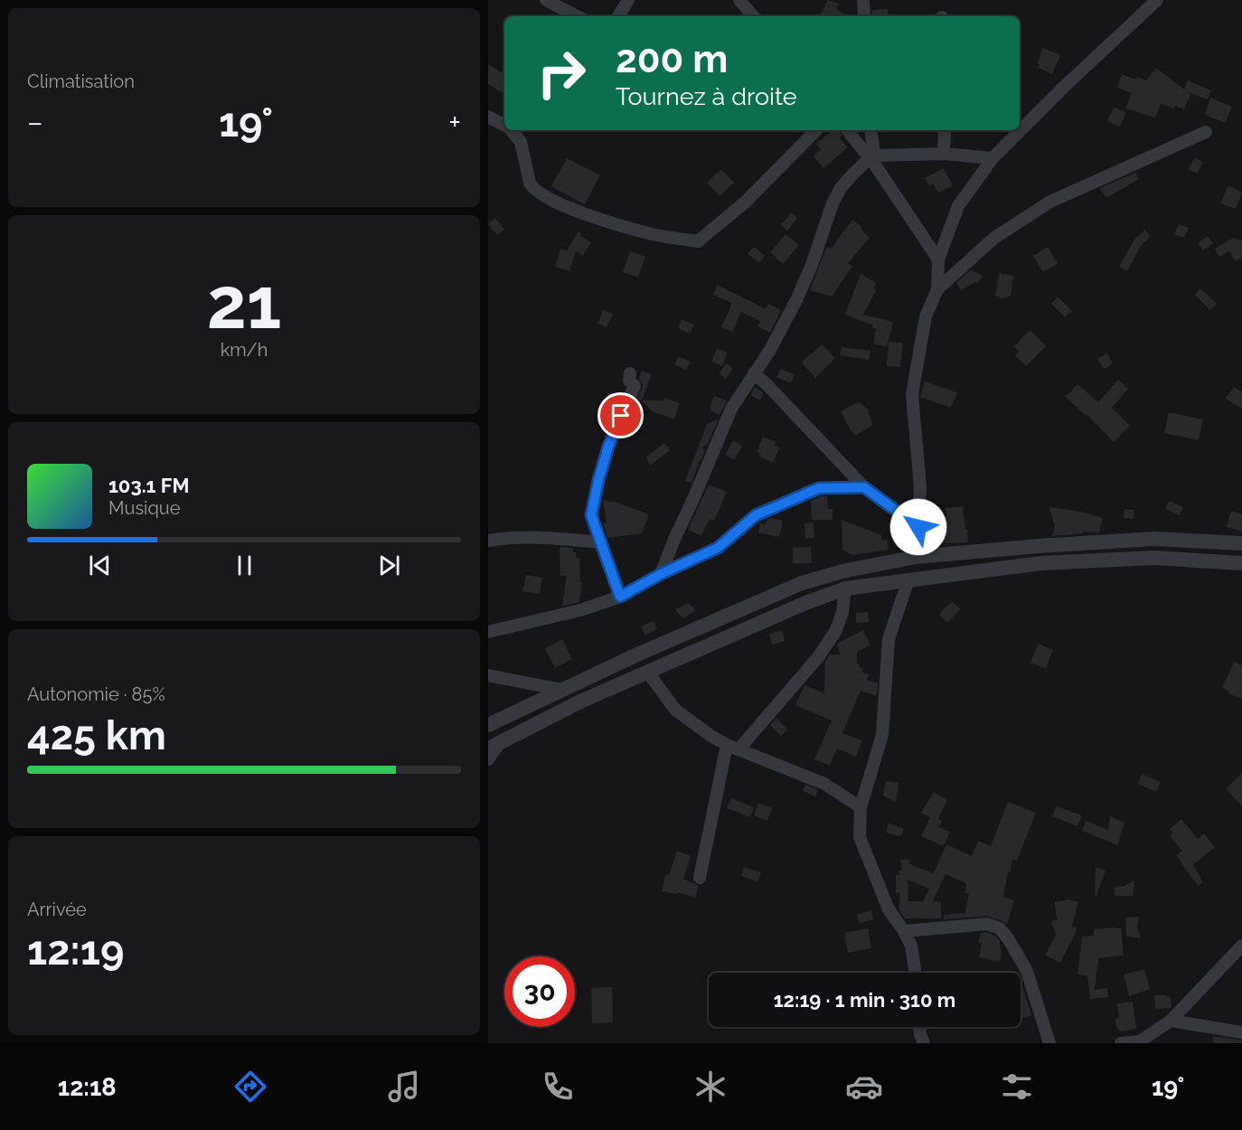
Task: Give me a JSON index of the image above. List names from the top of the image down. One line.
{"page":{"tile":["Climatisation",["21","km/h"],["Autonomie · 85%","425 km"],["Arrivée","12:19"]],"turn":["200 m","Tournez à droite"],"heat":["−","19°","+"],"song":["103.1 FM","Musique"],"limit":"30","trip":"12:19 · 1 min · 310 m","tabs":["12:18","19°"]}}
